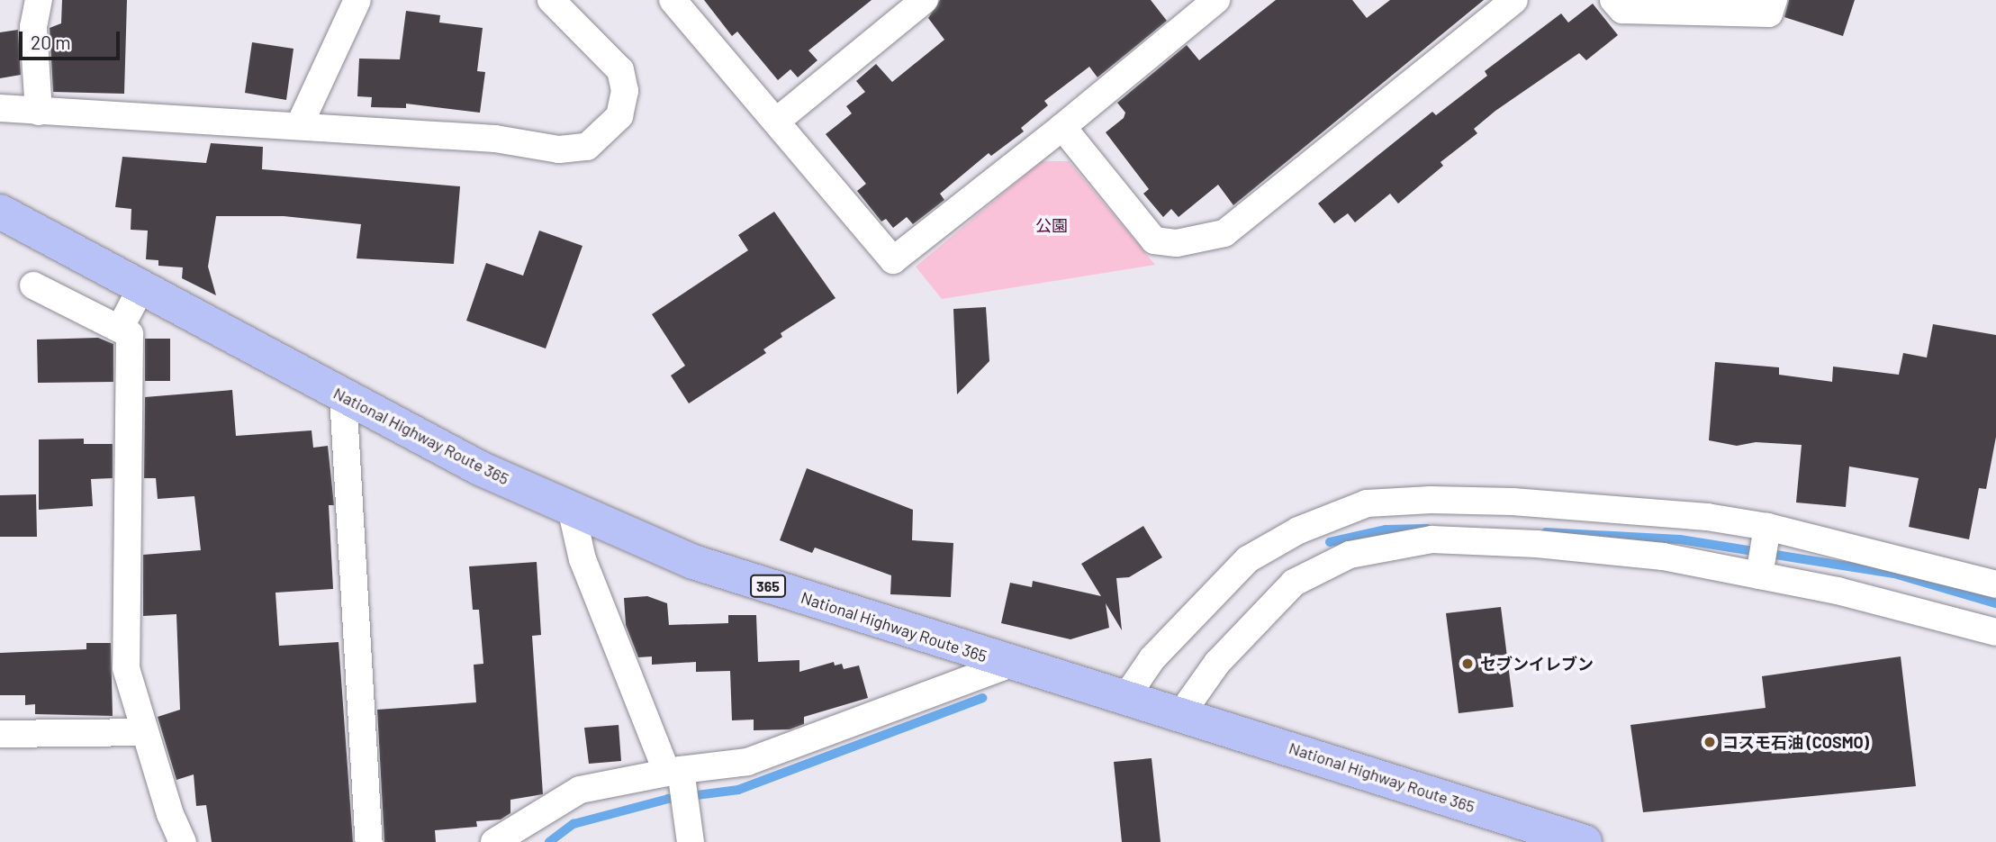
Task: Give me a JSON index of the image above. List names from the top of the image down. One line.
{"streets":{"highway":["National Highway Route 365","365"]},"parks":["公園"],"places":["セブンイレブン","コスモ石油 (COSMO)"],"scale_bar":"20 m"}
